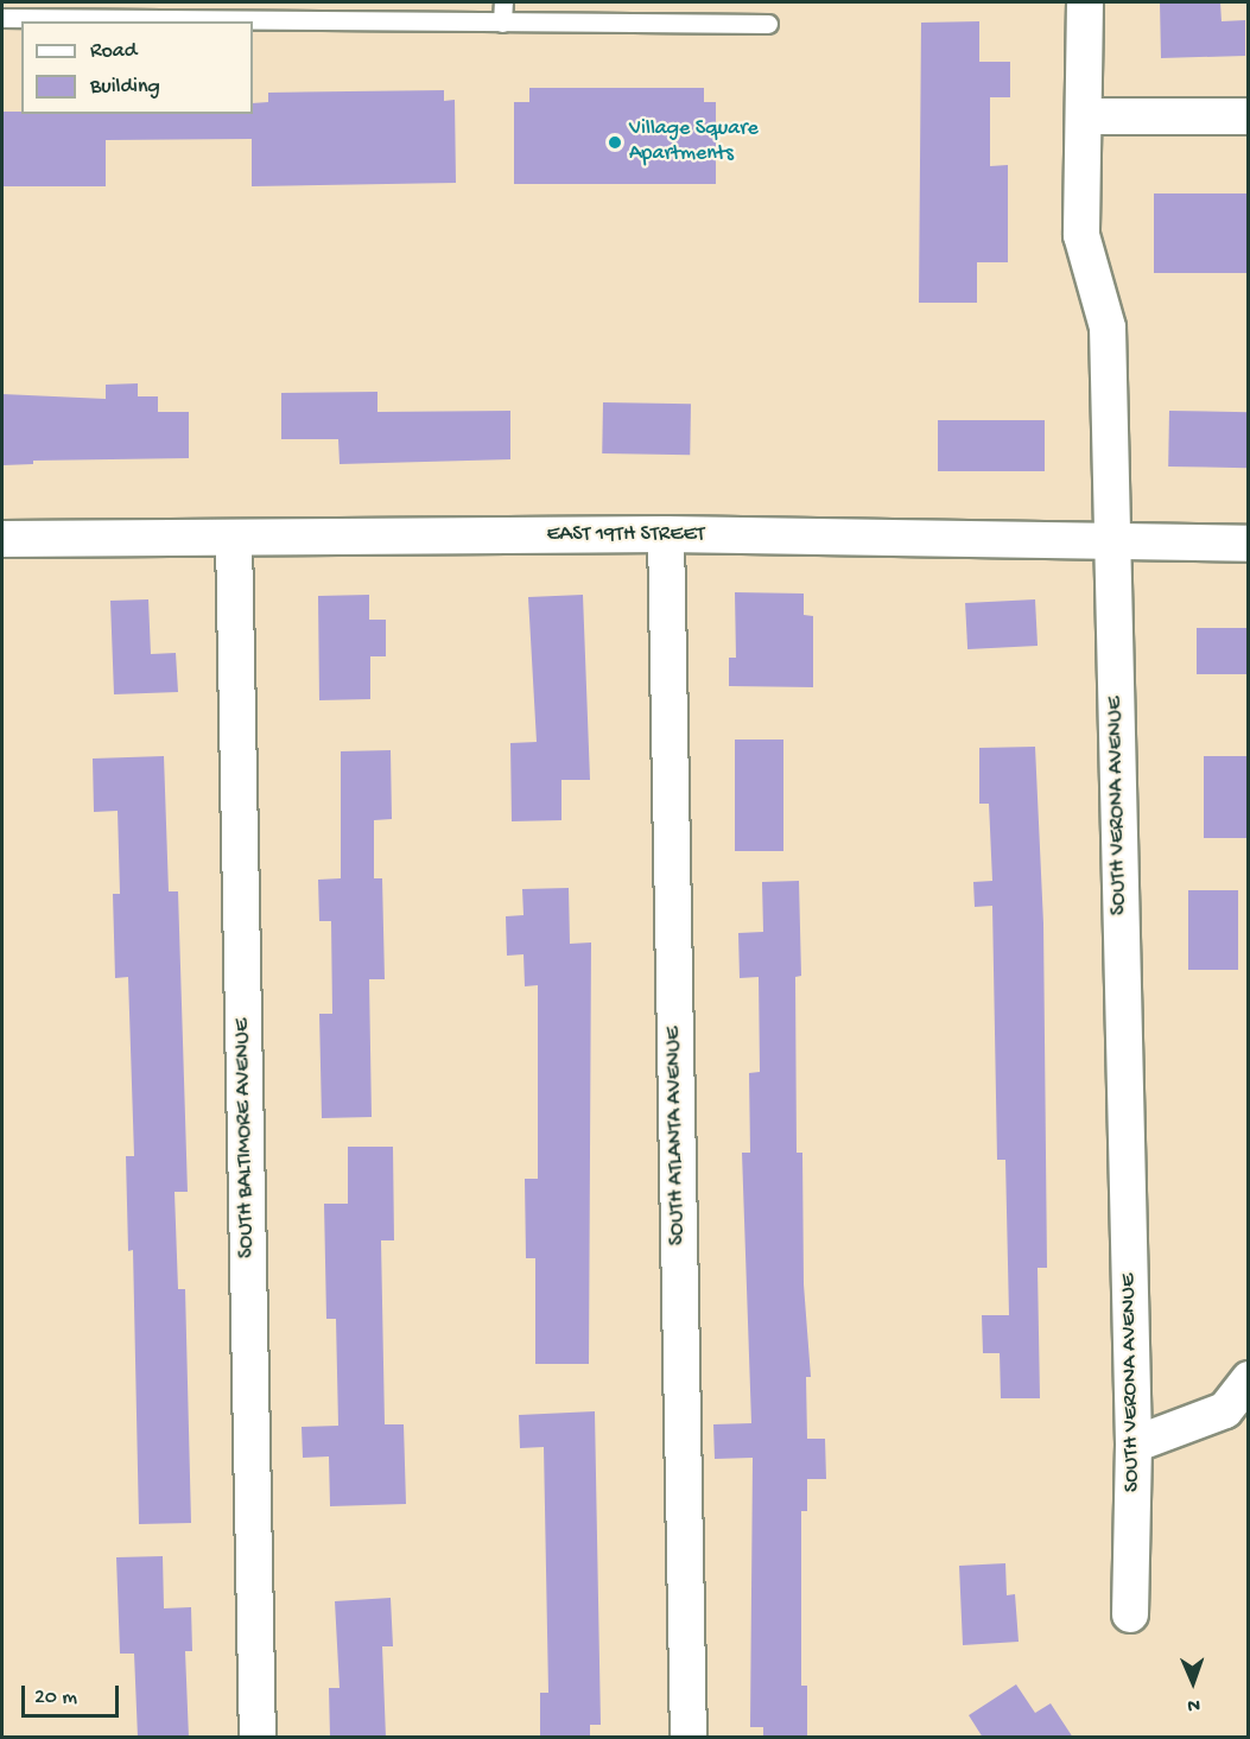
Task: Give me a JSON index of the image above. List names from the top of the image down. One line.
{"streets":{"street":["EAST 19TH STREET","SOUTH VERONA AVENUE","SOUTH ATLANTA AVENUE","SOUTH BALTIMORE AVENUE"]},"crossings":[["EAST 19TH STREET","SOUTH VERONA AVENUE"],["EAST 19TH STREET","SOUTH ATLANTA AVENUE"],["EAST 19TH STREET","SOUTH BALTIMORE AVENUE"]],"places":["Village Square Apartments"],"legend":["Road","Building"],"scale_bar":"20 m","north":"bottom"}
